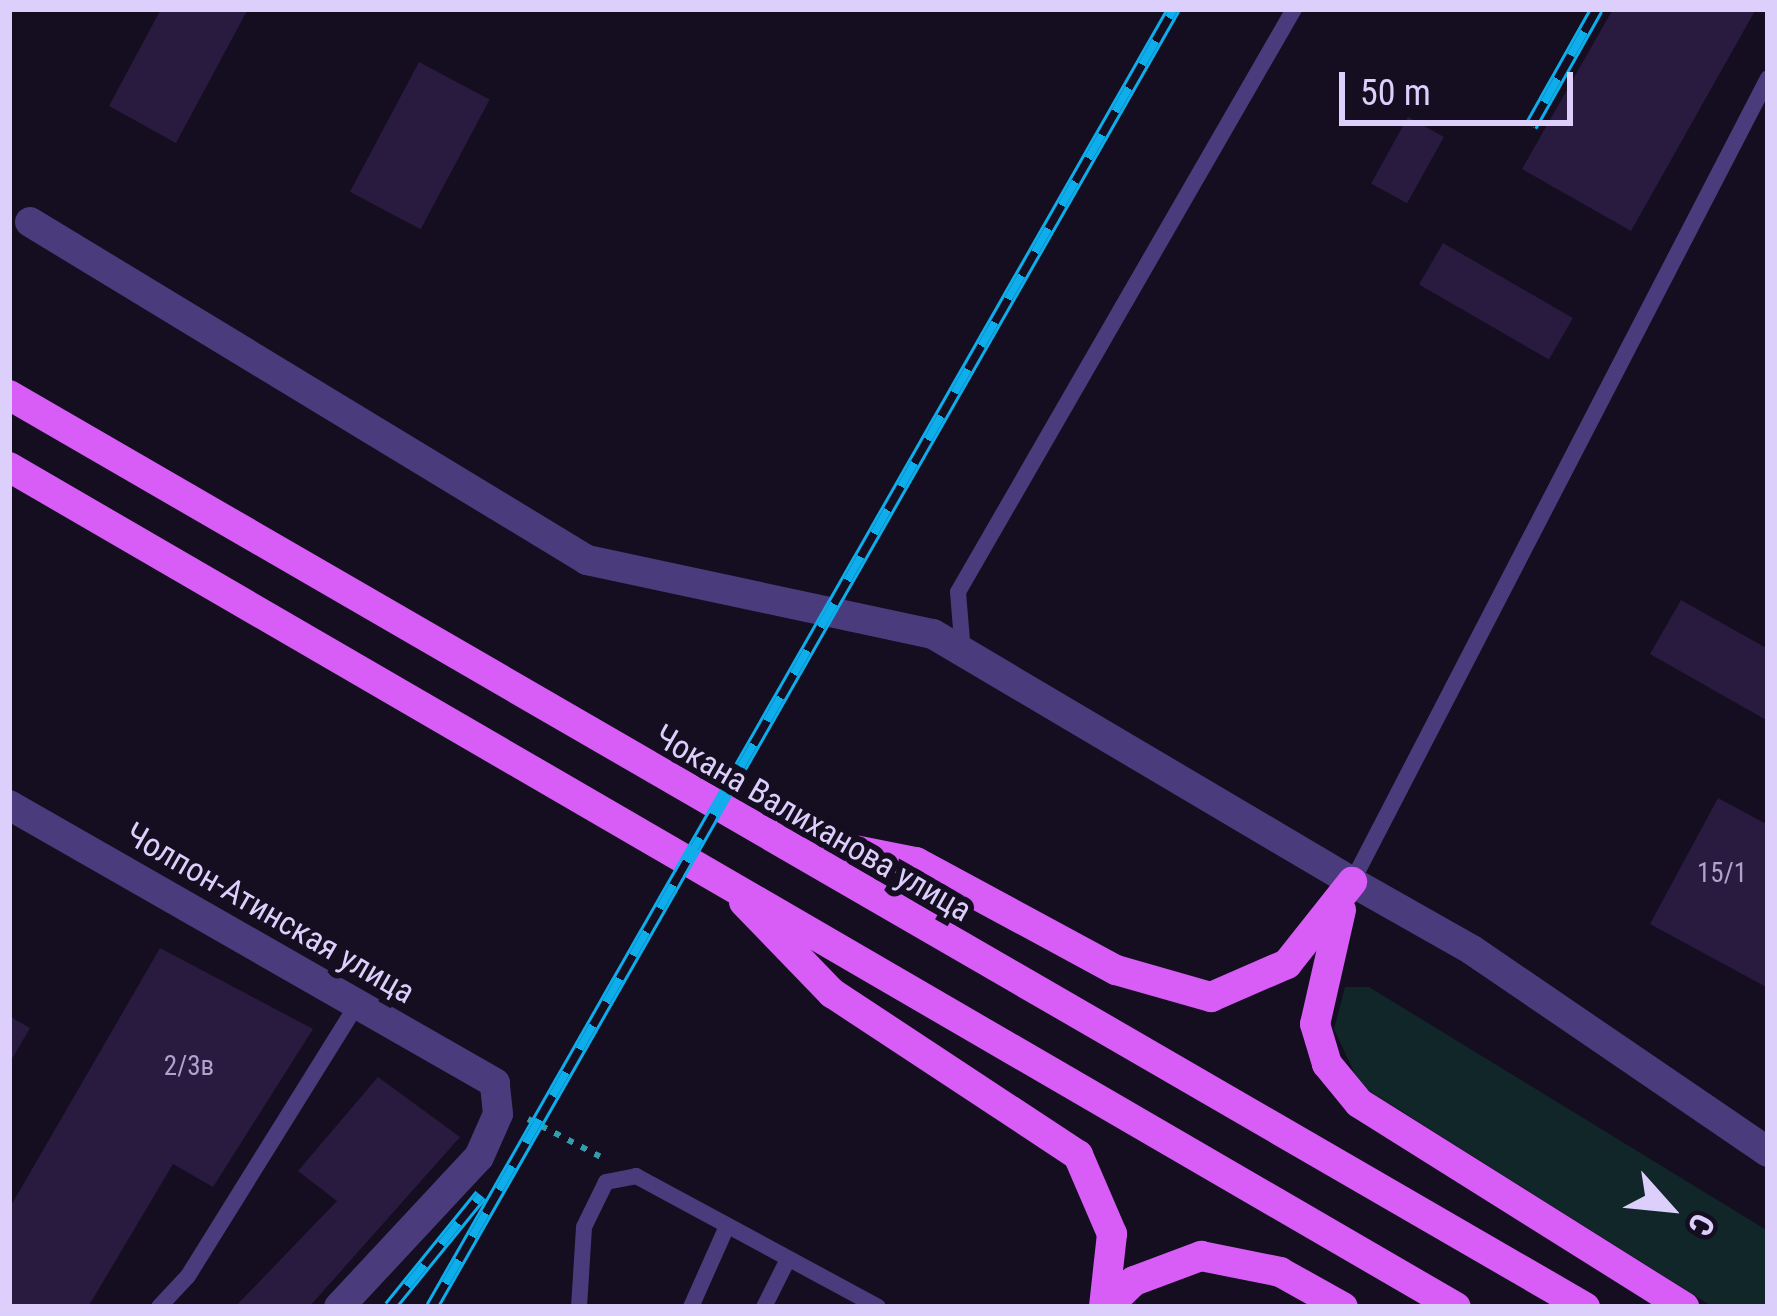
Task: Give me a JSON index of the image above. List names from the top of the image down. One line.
{"streets":{"main road":["Чокана Валиханова улица"],"street":["Чолпон-Атинская улица"]},"house_numbers":["15/1","2/3в"],"scale_bar":"50 m","north":"bottom right"}
